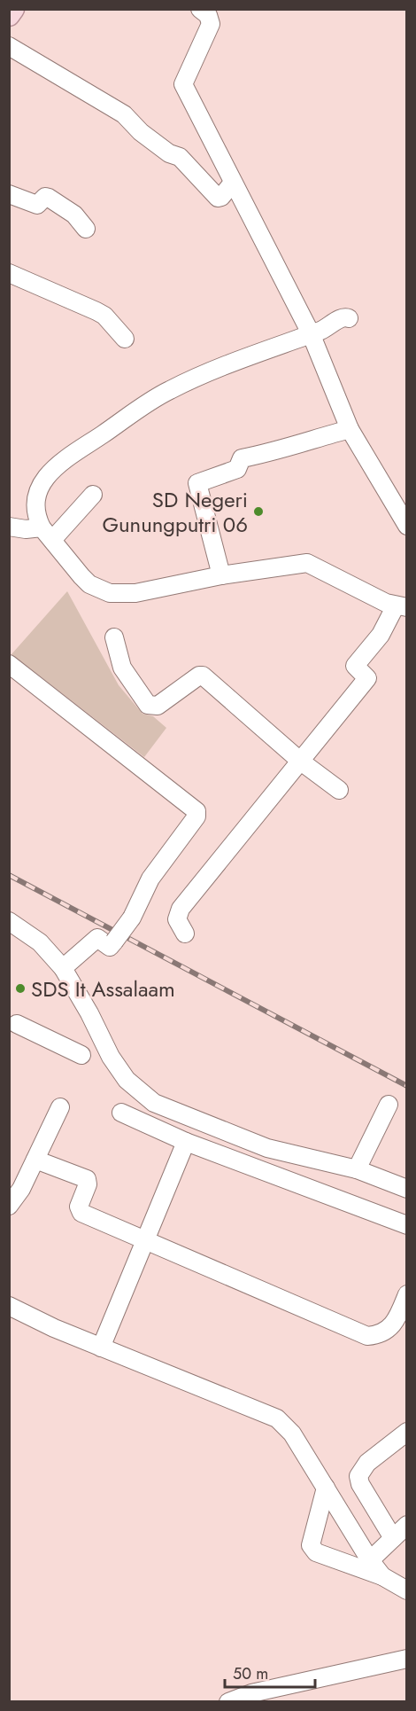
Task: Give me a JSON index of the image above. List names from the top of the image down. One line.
{"places":["SD Negeri Gunungputri 06","SDS It Assalaam"],"scale_bar":"50 m"}
